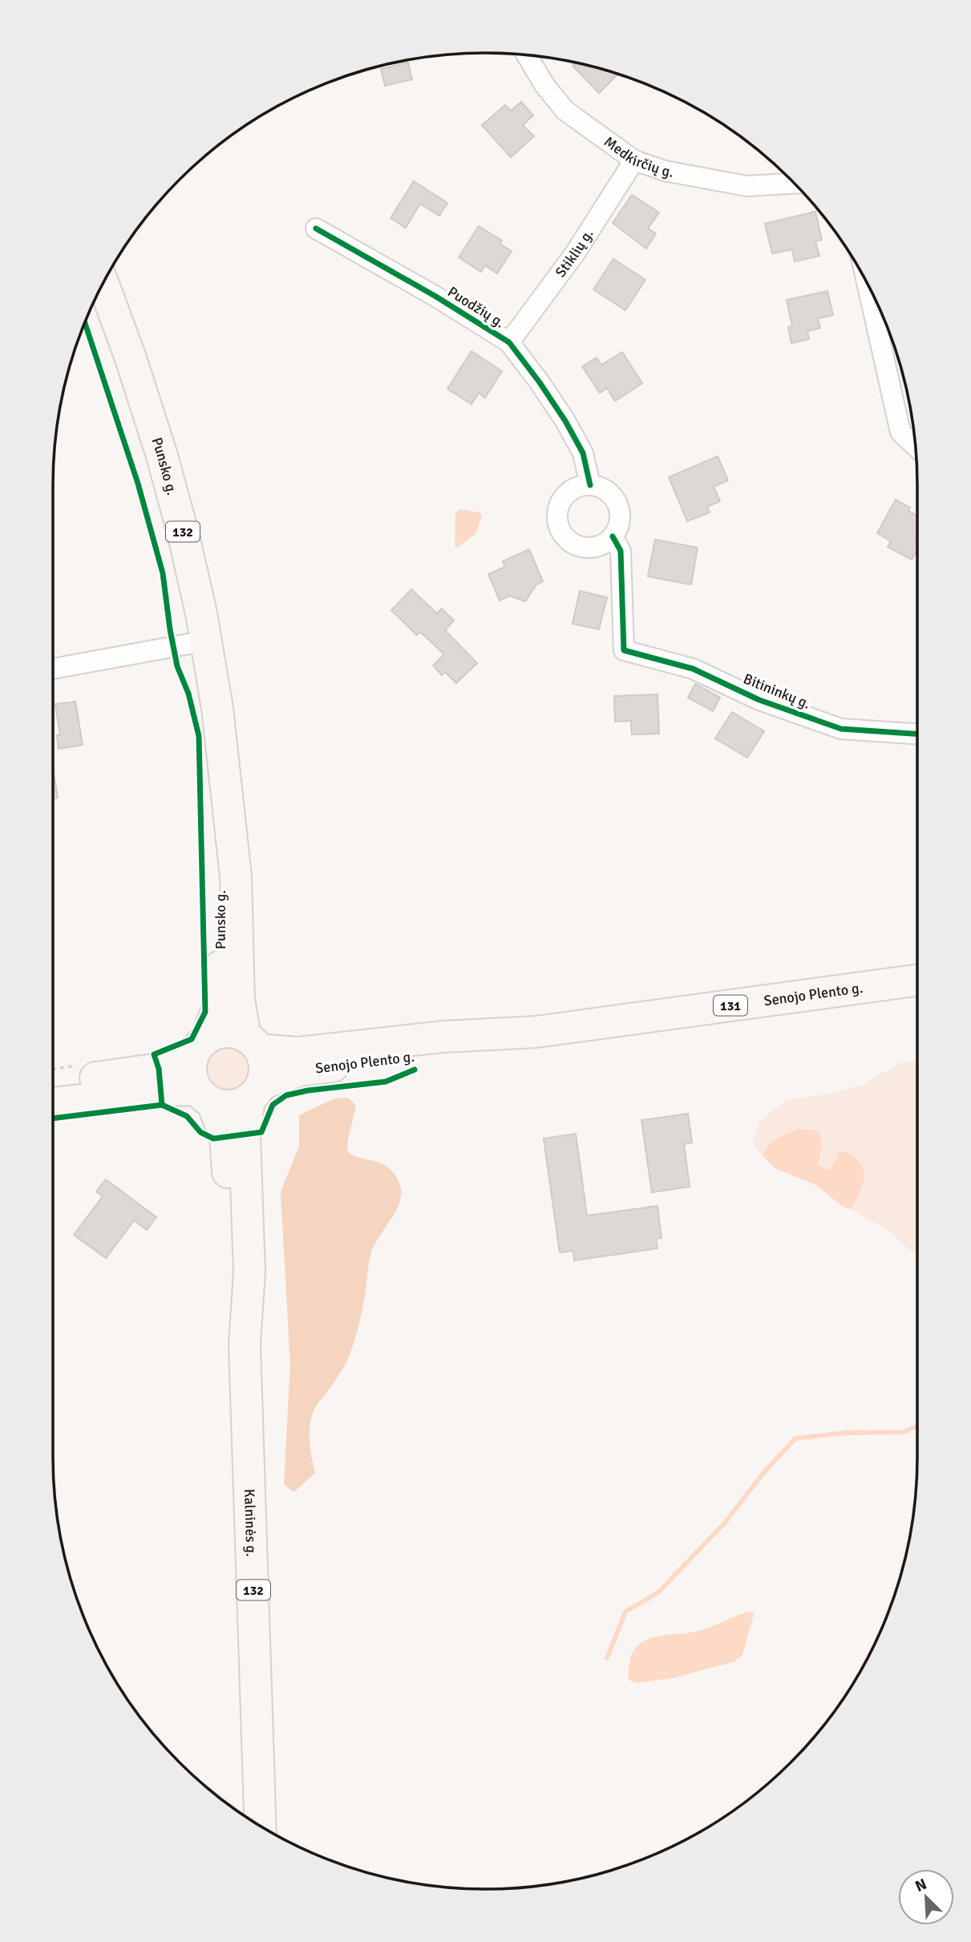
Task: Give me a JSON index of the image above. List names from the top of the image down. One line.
{"streets":{"main road":["Punsko g.","132","Senojo Plento g.","131","Kalninės g."],"street":["Medkirčių g.","Stiklių g.","Puodžių g.","Bitininkų g."]},"crossings":[["Medkirčių g.","Stiklių g."],["Stiklių g.","Puodžių g."],["Puodžių g.","Bitininkų g."],["Punsko g.","Senojo Plento g."],["Punsko g.","Kalninės g."],["Senojo Plento g.","Kalninės g."]],"north":"top left"}
